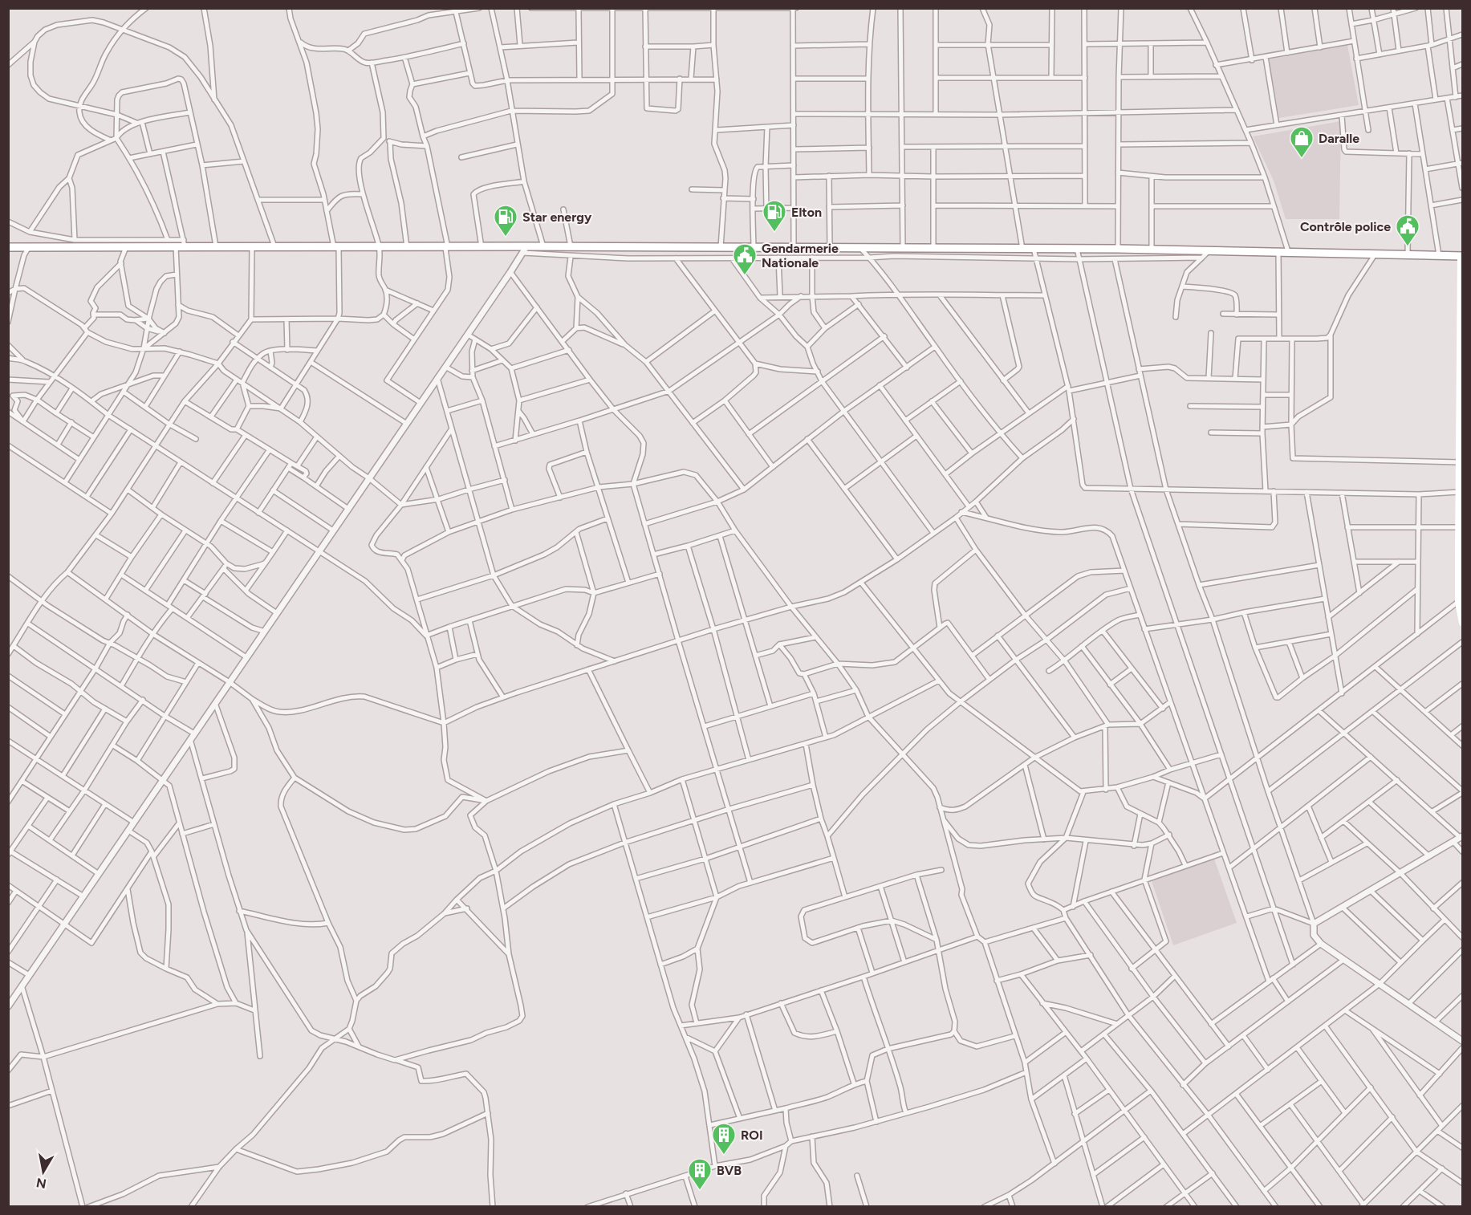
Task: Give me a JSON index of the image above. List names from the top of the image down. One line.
{"places":{"shop":["Daralle"],"fuel station":["Elton","Star energy"],"public building":["Contrôle police","Gendarmerie Nationale"],"building":["ROI","BVB"]},"north":"bottom"}
